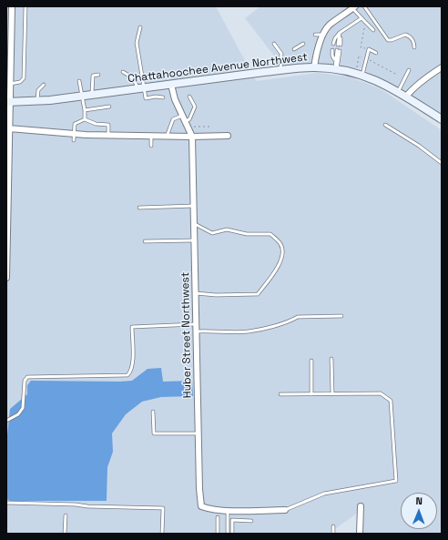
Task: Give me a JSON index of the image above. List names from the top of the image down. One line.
{"streets":{"street":["Chattahoochee Avenue Northwest","Huber Street Northwest"]},"crossings":[["Chattahoochee Avenue Northwest","Huber Street Northwest"]],"north":"top"}
